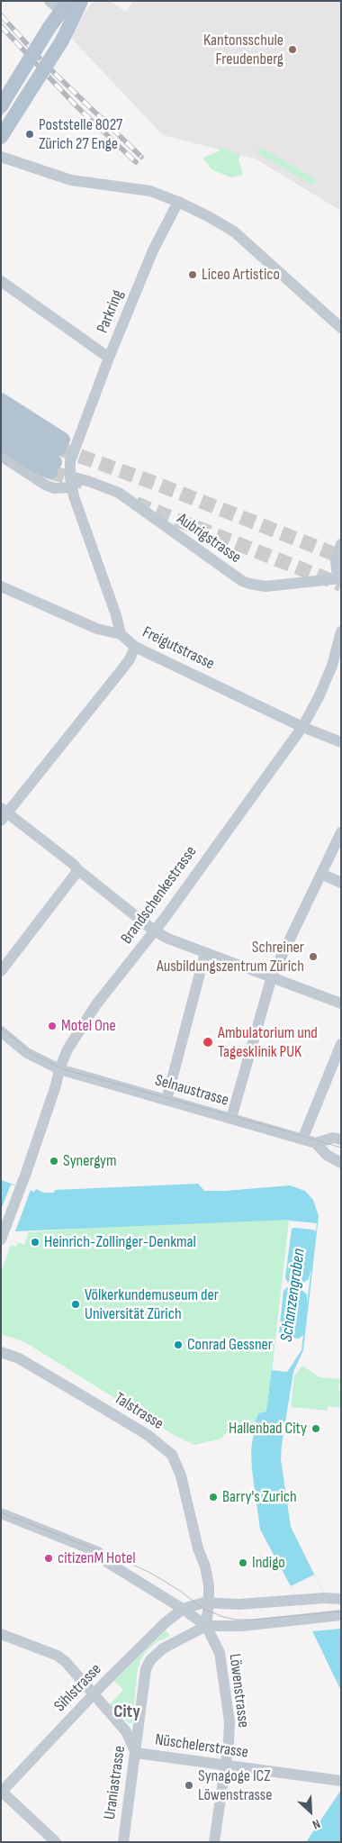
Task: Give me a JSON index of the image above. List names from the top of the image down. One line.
{"streets":{"street":["Parkring","Aubrigstrasse","Freigutstrasse","Brandschenkestrasse","Selnaustrasse","Talstrasse","Sihlstrasse","Löwenstrasse","Nüschelerstrasse","Uraniastrasse"]},"crossings":[["Parkring","Aubrigstrasse"],["Parkring","Freigutstrasse"],["Freigutstrasse","Brandschenkestrasse"],["Brandschenkestrasse","Selnaustrasse"],["Talstrasse","Löwenstrasse"],["Talstrasse","Uraniastrasse"],["Sihlstrasse","Nüschelerstrasse"],["Löwenstrasse","Nüschelerstrasse"],["Löwenstrasse","Uraniastrasse"],["Nüschelerstrasse","Uraniastrasse"]],"districts":["City"],"water":["Schanzengraben"],"places":["Kantonsschule Freudenberg","Poststelle 8027 Zürich 27 Enge","Liceo Artistico","Schreiner Ausbildungszentrum Zürich","Motel One","Ambulatorium und Tagesklinik PUK","Synergym","Heinrich-Zollinger-Denkmal","Völkerkundemuseum der Universität Zürich","Conrad Gessner","Hallenbad City","Barry's Zurich","citizenM Hotel","Indigo","Synagoge ICZ Löwenstrasse"],"north":"bottom right"}
